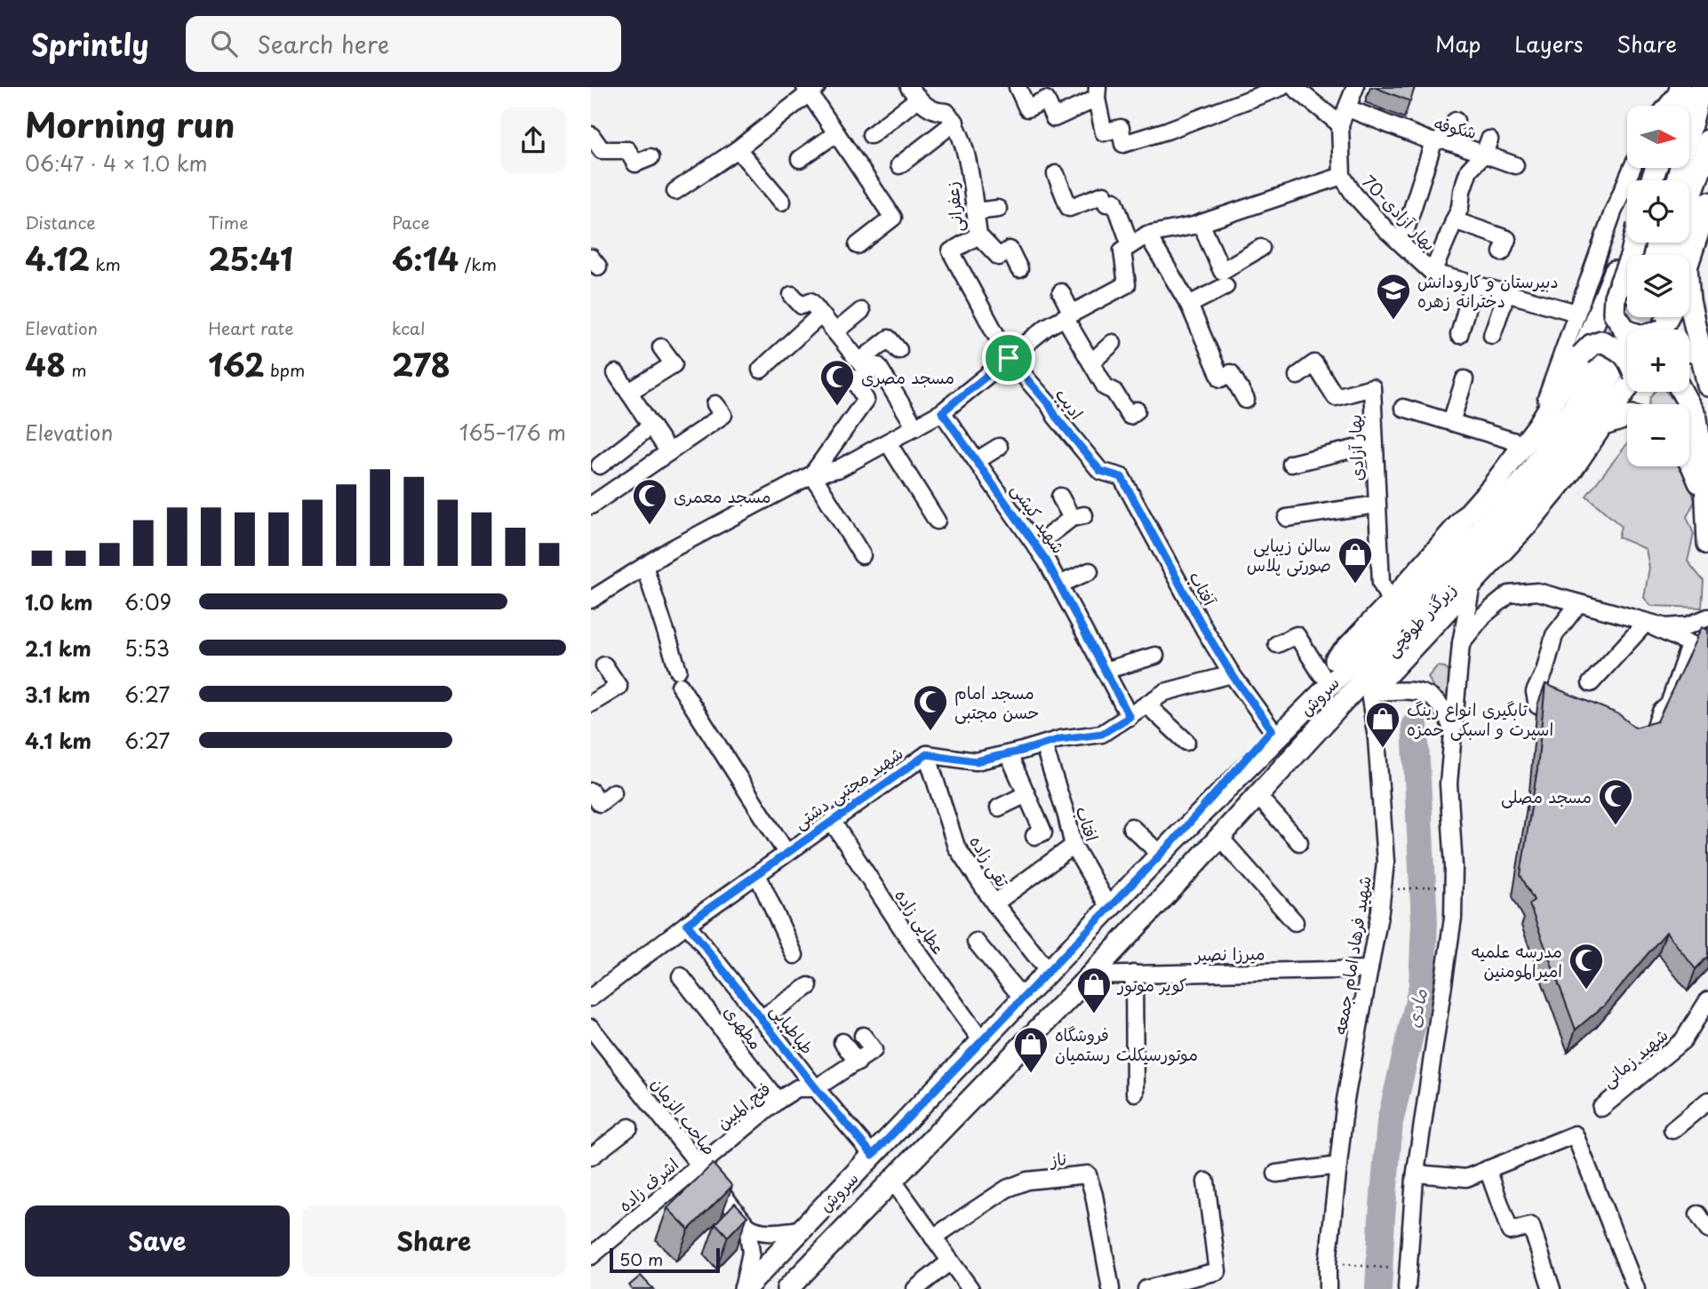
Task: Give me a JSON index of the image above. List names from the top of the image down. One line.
{"streets":{"main road":["زیرگذر طوقچی","سروش"],"street":["شکوفه","زعفرانی","70-بهار آزادی","ادیب","بهار آزادی","شهید کیشی","آفتاب","شهید مجتبی دشتی","افتاب","تقی زاده","عطایی زاده","میرزا نصیر","شهید فرهاد امام جمعه","مطهری","طباطبایی","شهید زمانی","فتح المبین","صاحب الزمان","ناز","اشرف زاده"]},"crossings":[["شکوفه","70-بهار آزادی"],["زعفرانی","ادیب"],["ادیب","آفتاب"],["شهید کیشی","شهید مجتبی دشتی"],["آفتاب","شهید مجتبی دشتی"],["زیرگذر طوقچی","سروش"],["سروش","افتاب"],["سروش","تقی زاده"],["سروش","عطایی زاده"],["سروش","میرزا نصیر"],["سروش","طباطبایی"],["شهید مجتبی دشتی","افتاب"],["شهید مجتبی دشتی","تقی زاده"],["شهید مجتبی دشتی","عطایی زاده"],["شهید مجتبی دشتی","طباطبایی"],["میرزا نصیر","شهید فرهاد امام جمعه"],["مطهری","فتح المبین"],["طباطبایی","فتح المبین"],["فتح المبین","صاحب الزمان"],["فتح المبین","اشرف زاده"],["صاحب الزمان","اشرف زاده"]],"water":["مادی"],"places":{"school or university":["دبیرستان و کارودانش دخترانه زهره"],"mosque":["مسجد مصری","مسجد معمری","مسجد امام حسن مجتبی","مسجد مصلی","مدرسه علمیه امیرالمومنین"],"shop":["سالن زیبایی صورتی پلاس","تابگیری انواع رینگ اسپرت و اسبکی حمزه","کویر موتور","فروشگاه موتورسیکلت رستمیان"]},"scale_bar":"50 m","north":"right","page":{"header":"Sprintly","search":"Search here","nav":["Map","Layers","Share"],"heading":["Morning run","06:47 · 4 × 1.0 km"],"map_buttons":["+","−"],"stats":[["Distance","4.12 km"],["Time","25:41"],["Pace","6:14 /km"],["Elevation","48 m"],["Heart rate","162 bpm"],["kcal","278"]],"chart":["Elevation","165–176 m"],"list":[{"name":"1.0 km","note":"6:09"},{"name":"2.1 km","note":"5:53"},{"name":"3.1 km","note":"6:27"},{"name":"4.1 km","note":"6:27"}],"buttons":["Save","Share"],"scale":"50 m"}}
